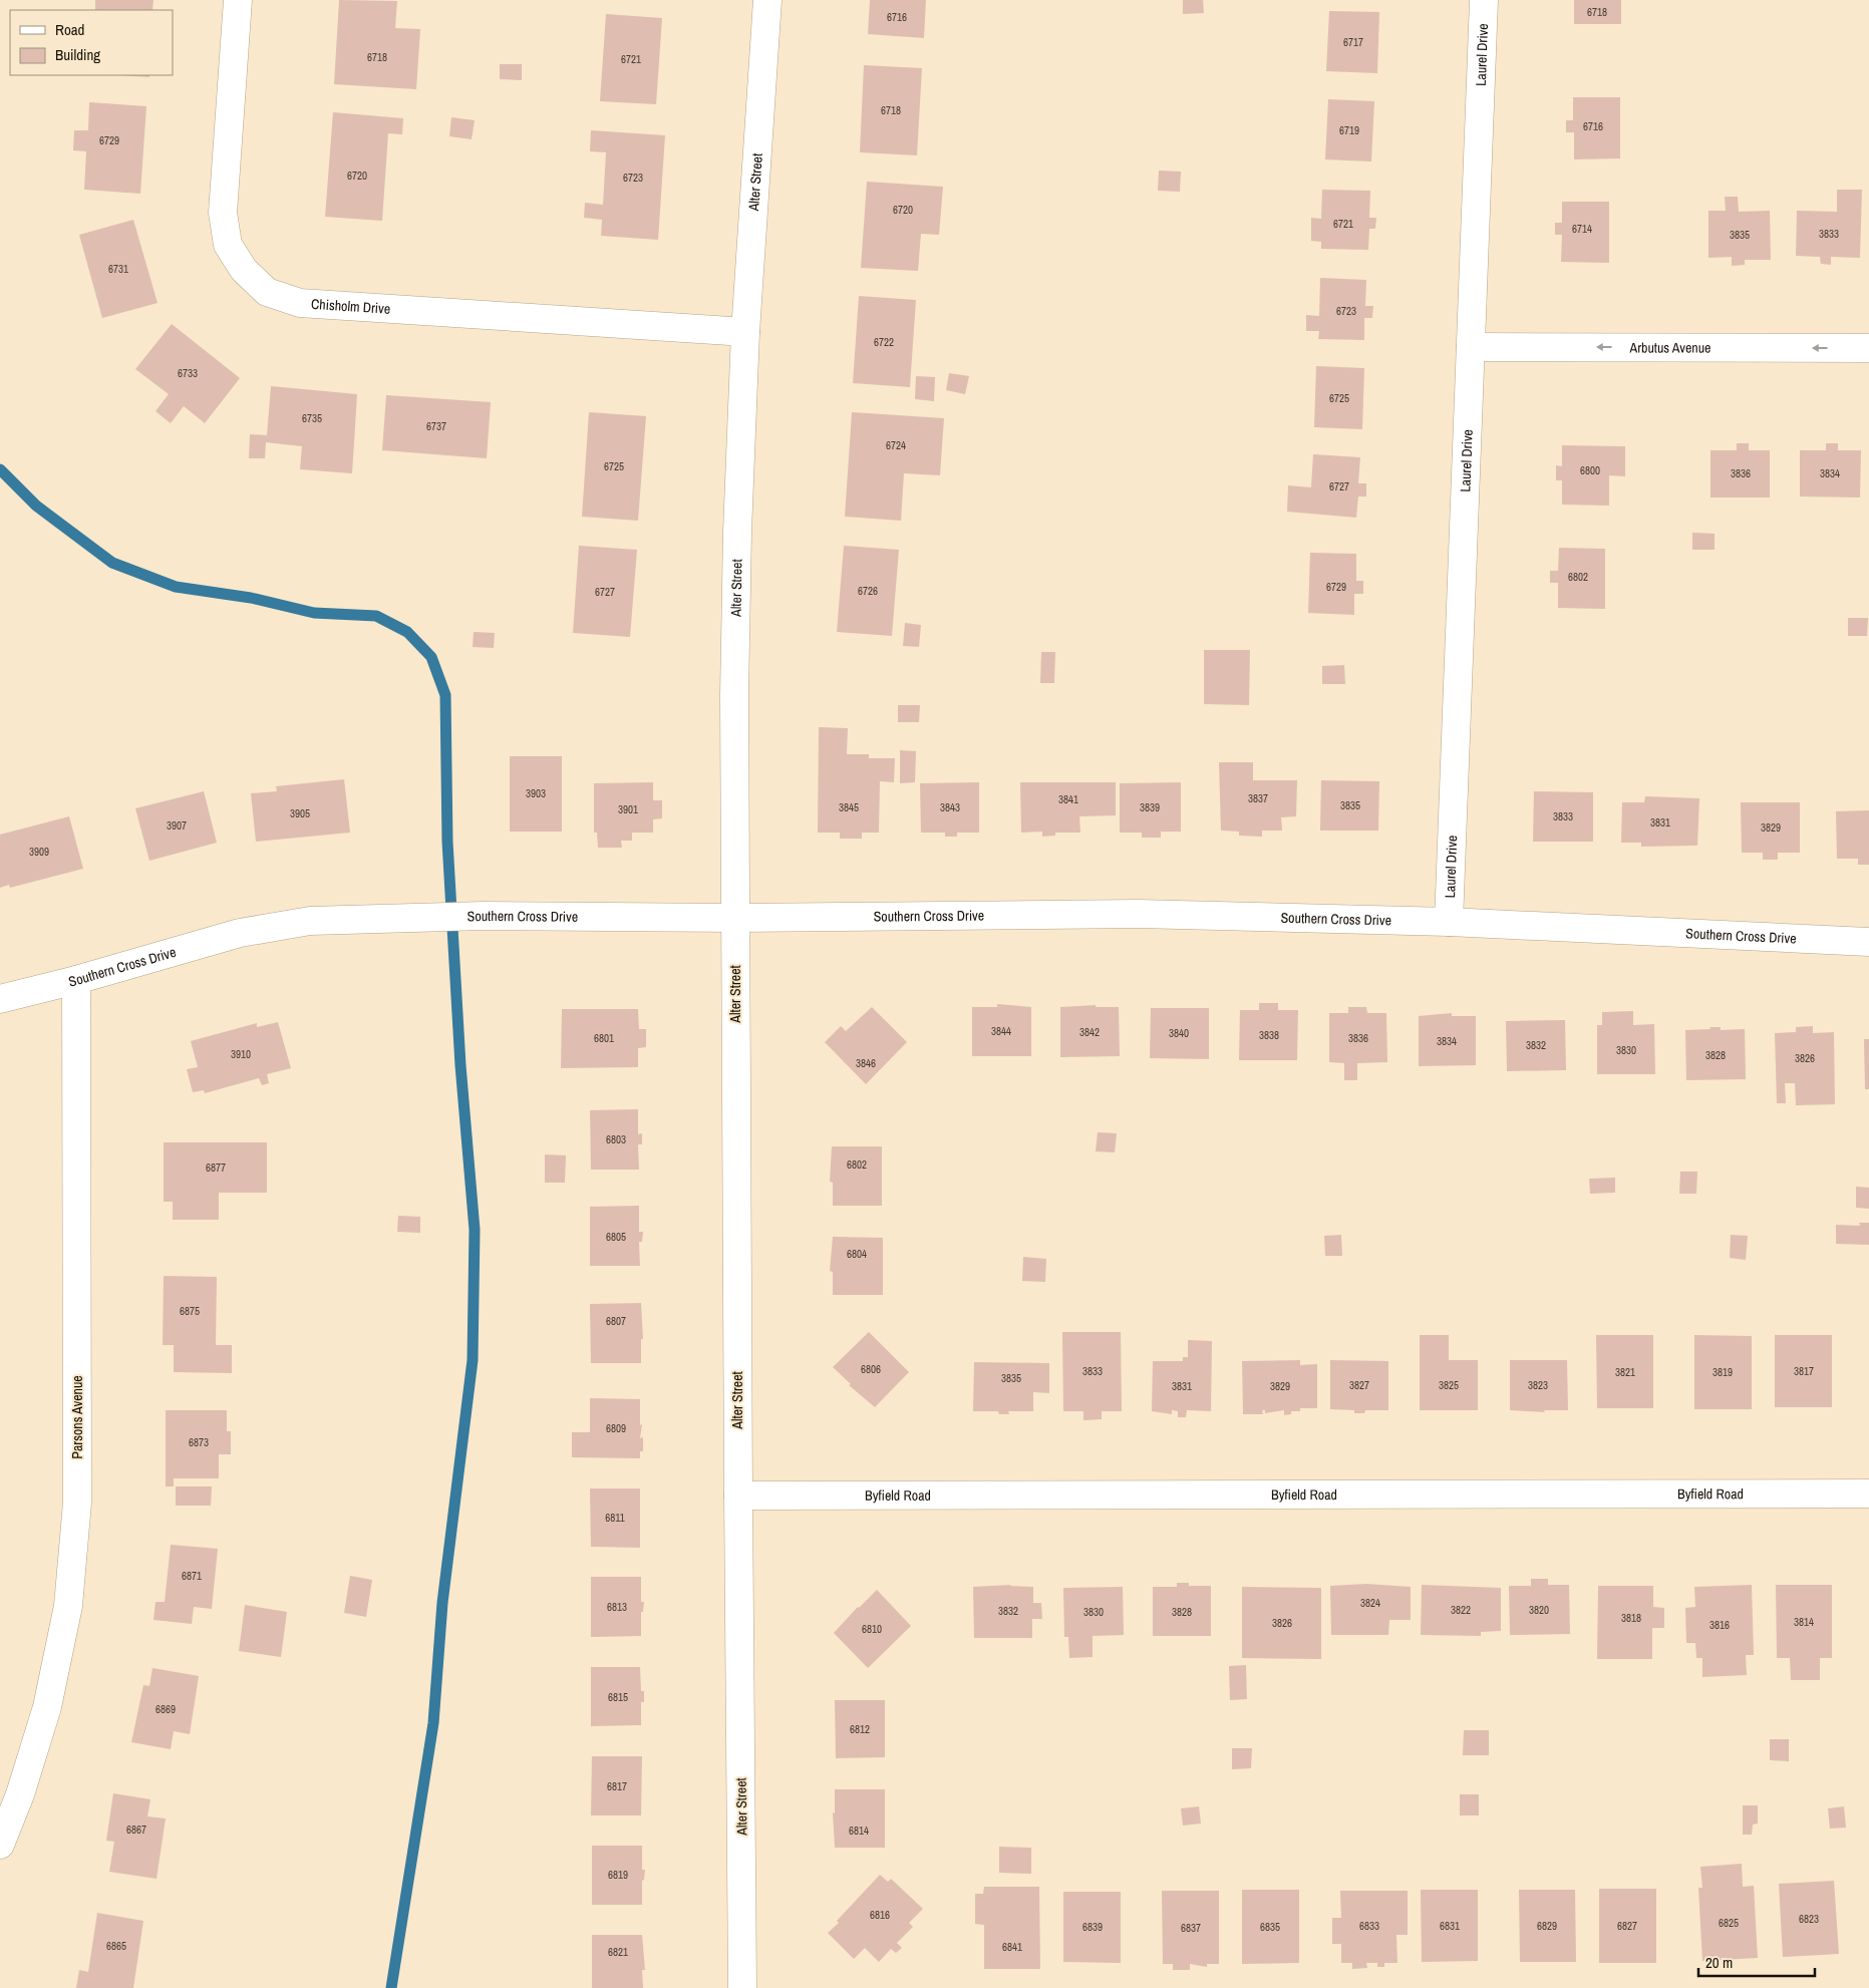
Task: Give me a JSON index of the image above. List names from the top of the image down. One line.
{"streets":{"street":["Laurel Drive","Alter Street","Chisholm Drive","Arbutus Avenue","Southern Cross Drive","Parsons Avenue","Byfield Road"]},"crossings":[["Laurel Drive","Arbutus Avenue"],["Laurel Drive","Southern Cross Drive"],["Alter Street","Chisholm Drive"],["Alter Street","Southern Cross Drive"],["Alter Street","Byfield Road"],["Southern Cross Drive","Parsons Avenue"]],"one_way":["Arbutus Avenue"],"house_numbers":["6718","6716","6717","6718","6721","6718","6716","6719","6729","6720","6723","6720","6721","6714","3833","3835","6731","6723","6722","6733","6725","6735","6737","6724","6725","6800","3836","3834","6727","6802","6729","6726","6727","3903","3837","3841","3835","3845","3843","3839","3901","3905","3833","3831","3907","3829","3909","3844","3842","3840","3838","6801","3836","3834","3832","3830","3910","3828","3826","3846","6803","6802","6877","6805","6804","6875","6807","6806","3833","3817","3821","3819","3835","3827","3825","3823","3831","3829","6809","6873","6811","6871","3824","6813","3822","3820","3832","3830","3828","3818","3814","3826","3816","6810","6815","6869","6812","6817","6867","6814","6819","6816","6823","6825","6833","6831","6829","6827","6839","6835","6837","6865","6841","6821"],"legend":["Road","Building"],"scale_bar":"20 m"}
